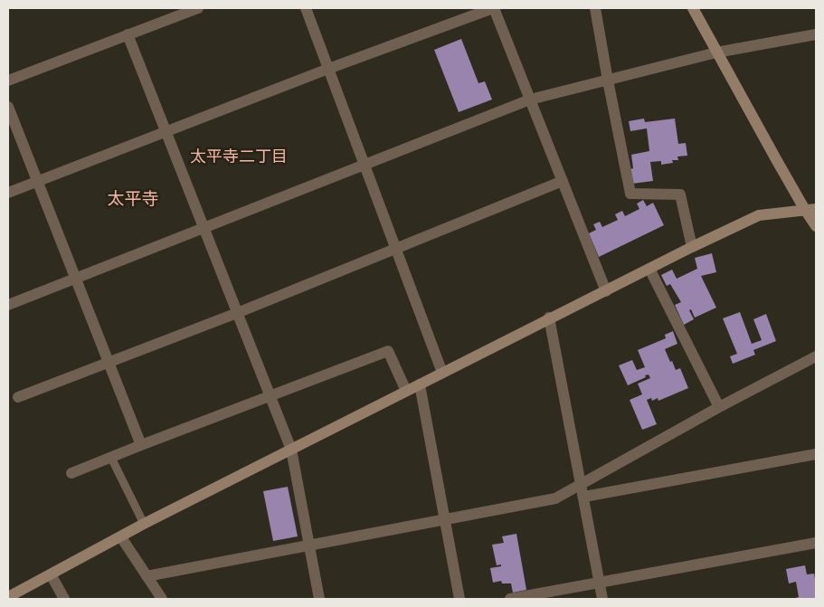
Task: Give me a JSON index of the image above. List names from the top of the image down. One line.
{"districts":["太平寺二丁目","太平寺"]}
